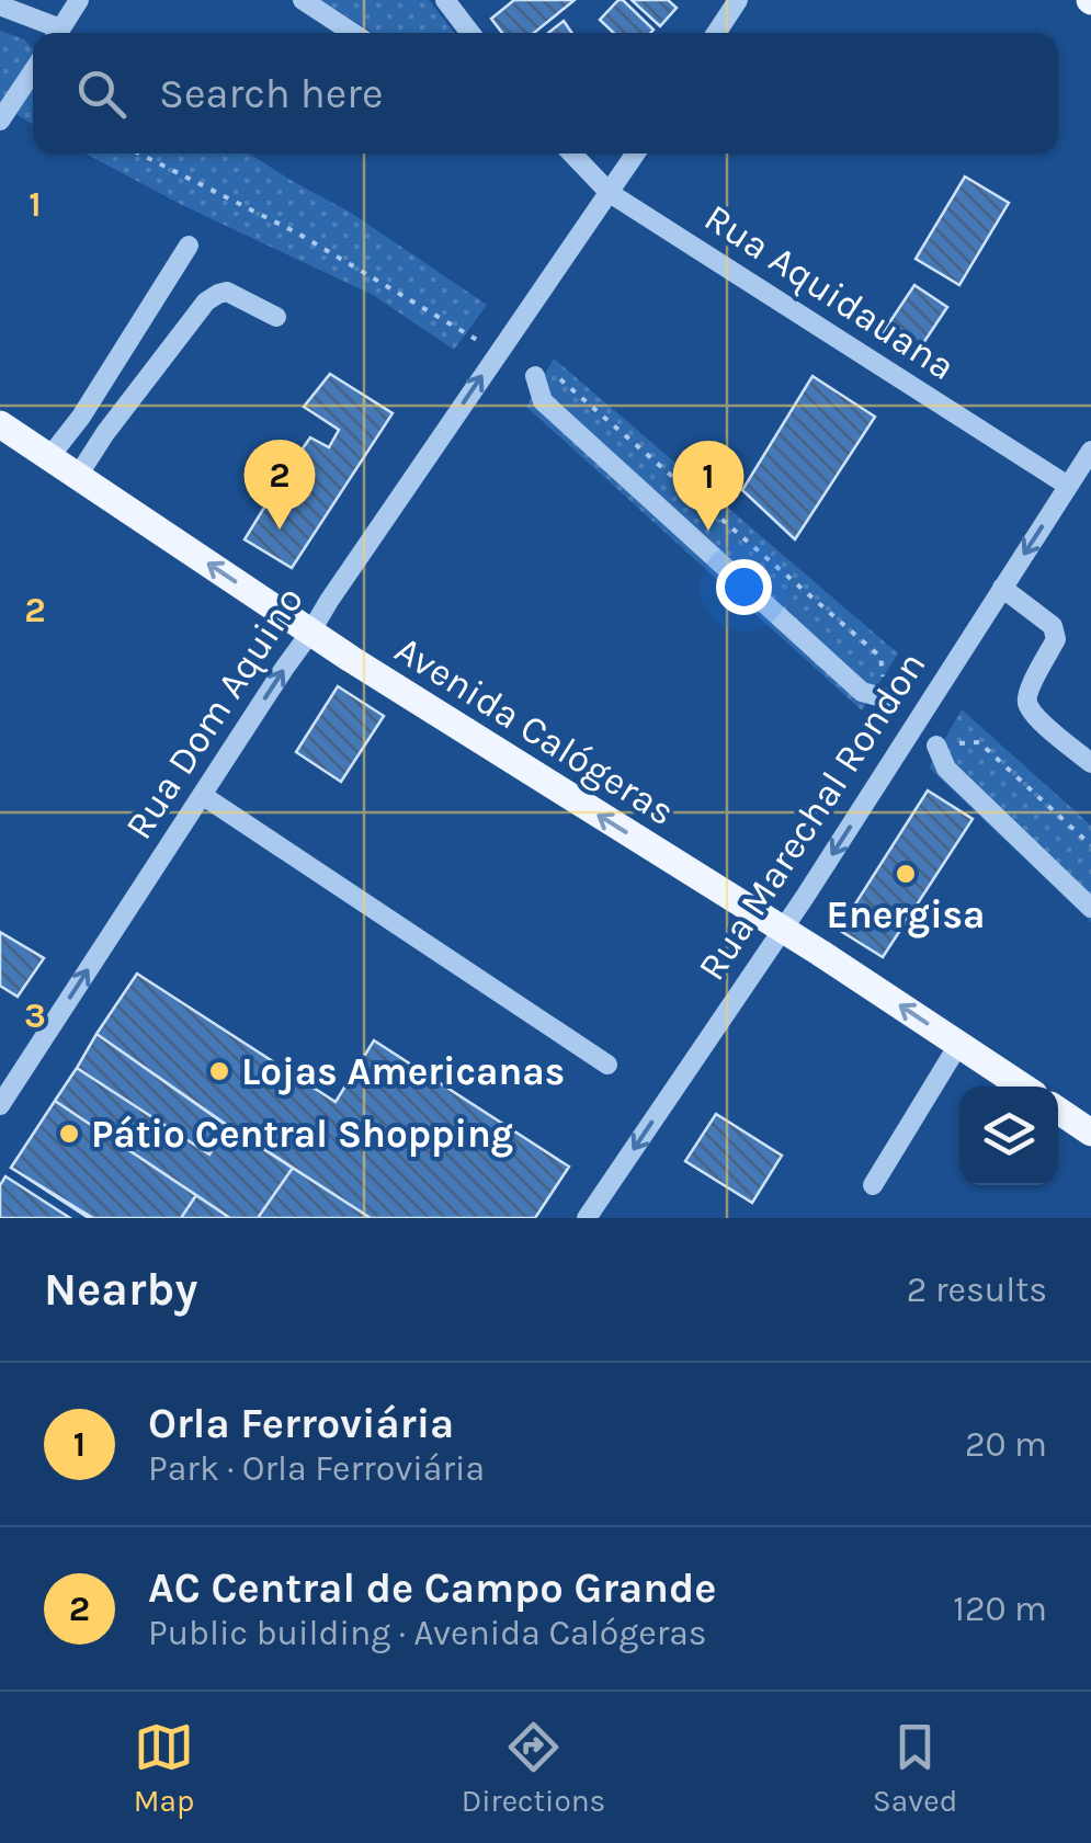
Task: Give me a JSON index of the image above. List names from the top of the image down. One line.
{"streets":{"main road":["Avenida Calógeras"],"street":["Rua Aquidauana","Rua Dom Aquino","Rua Marechal Rondon"]},"crossings":[["Rua Aquidauana","Rua Dom Aquino"],["Rua Aquidauana","Rua Marechal Rondon"],["Rua Dom Aquino","Avenida Calógeras"],["Avenida Calógeras","Rua Marechal Rondon"]],"one_way":["Rua Dom Aquino","Avenida Calógeras","Rua Marechal Rondon"],"places":["Energisa","Lojas Americanas","Pátio Central Shopping"],"page":{"search":"Search here","pins":["2","1"],"heading":["Nearby","2 results"],"list":[{"mark":"1","name":"Orla Ferroviária","note":"Park · Orla Ferroviária","value":"20 m"},{"mark":"2","name":"AC Central de Campo Grande","note":"Public building · Avenida Calógeras","value":"120 m"}],"nav":["Map","Directions","Saved"]},"grid":{"rows":["1","2","3"]}}
